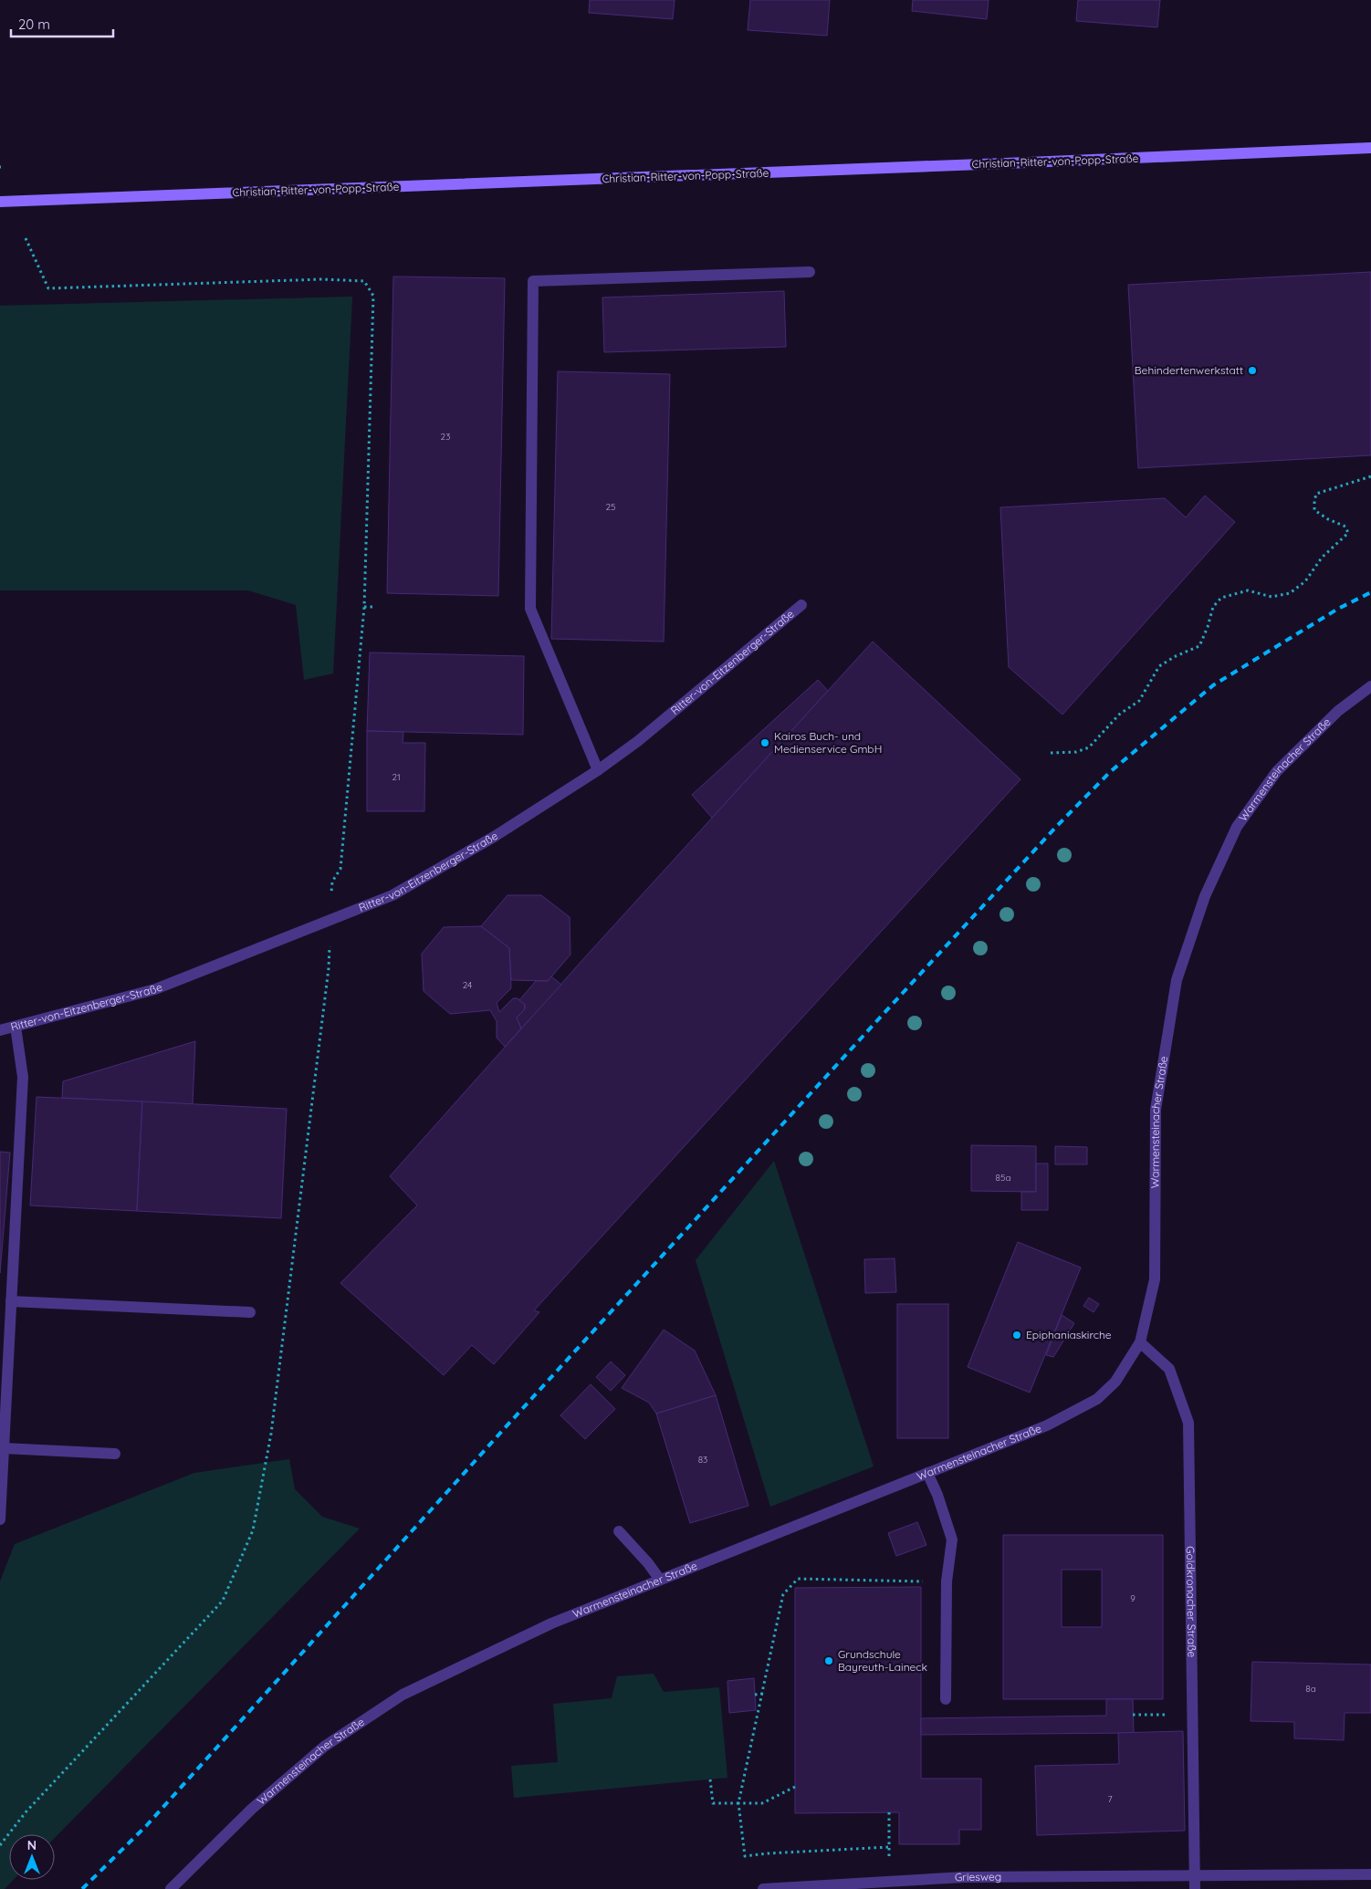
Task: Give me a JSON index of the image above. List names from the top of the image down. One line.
{"streets":{"main road":["Christian-Ritter-von-Popp-Straße"],"street":["Ritter-von-Eitzenberger-Straße","Warmensteinacher Straße","Goldkronacher Straße","Griesweg"]},"crossings":[["Warmensteinacher Straße","Goldkronacher Straße"],["Goldkronacher Straße","Griesweg"]],"places":["Behindertenwerkstatt","Kairos Buch- und Medienservice GmbH","Epiphaniaskirche","Grundschule Bayreuth-Laineck"],"house_numbers":["23","25","21","24","85a","83","9","8a","7"],"scale_bar":"20 m","north":"top"}
